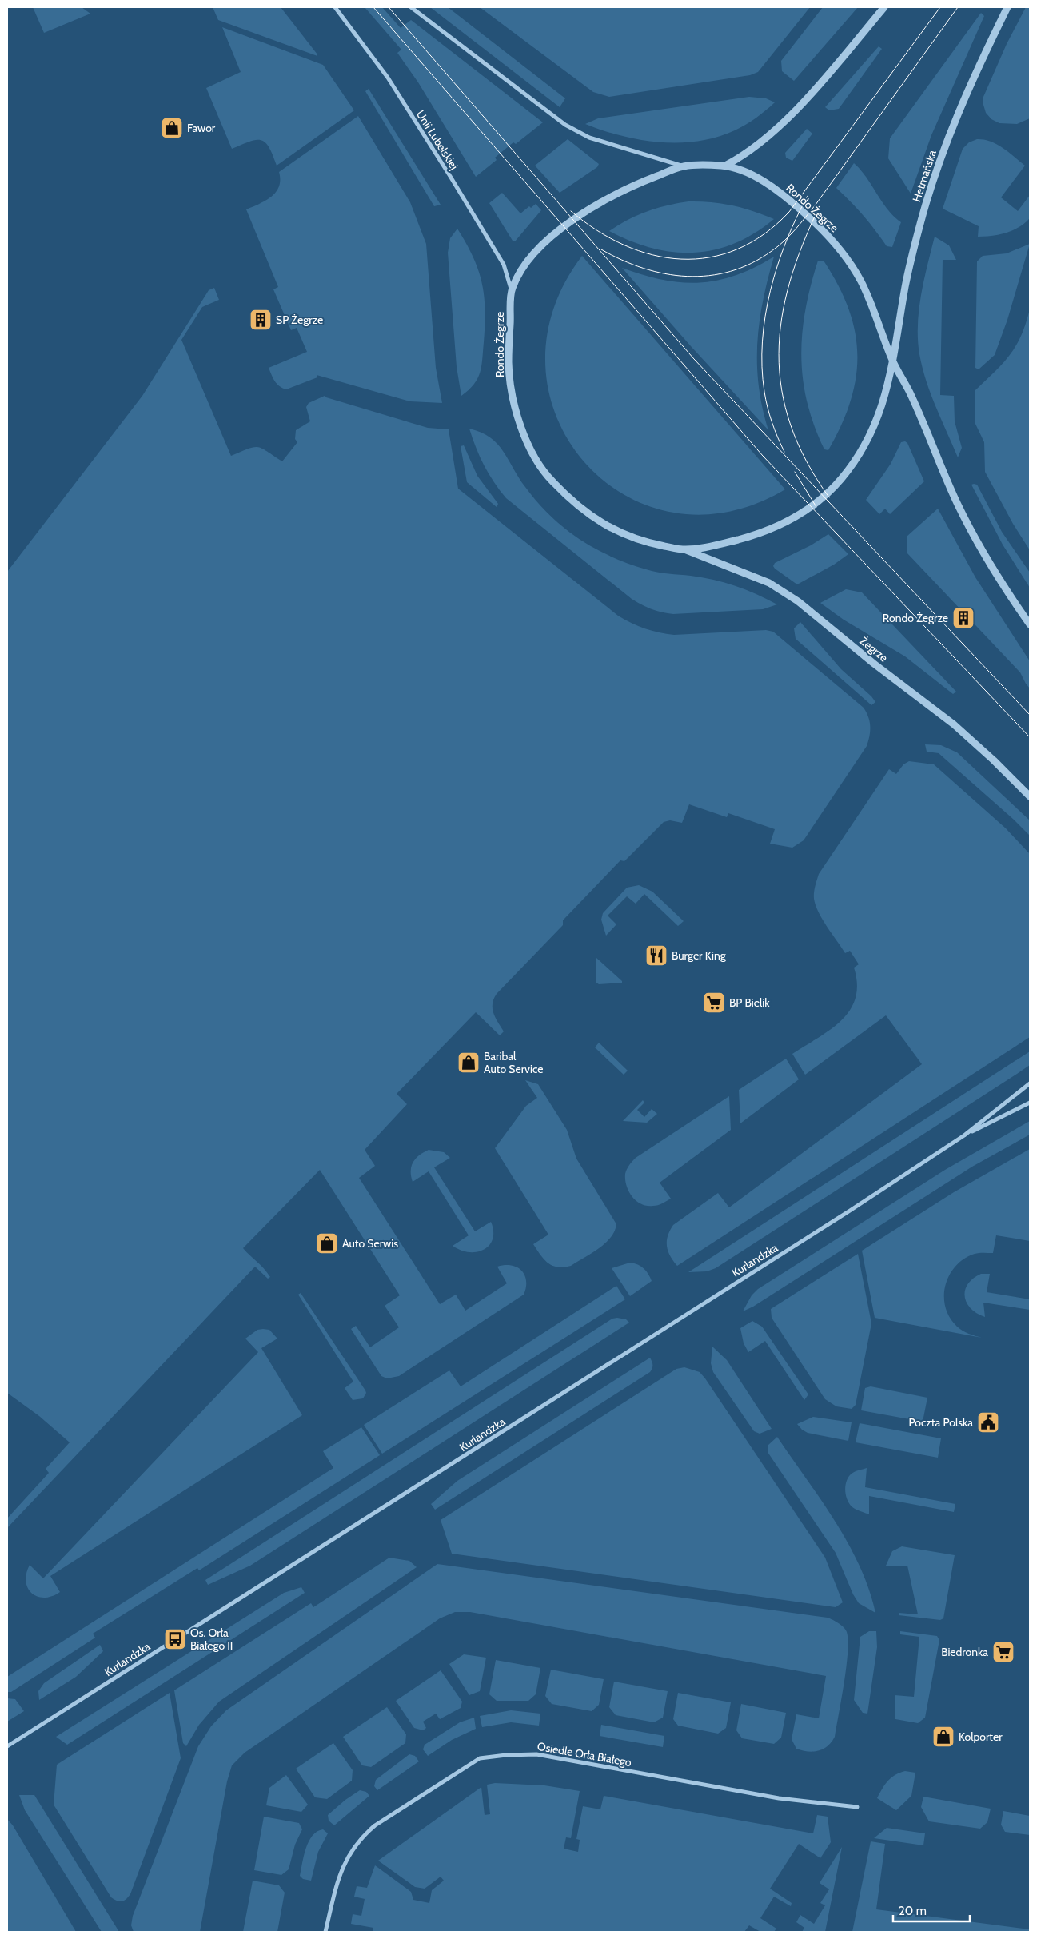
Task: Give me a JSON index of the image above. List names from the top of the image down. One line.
{"streets":{"street":["Unii Lubelskiej","Hetmańska","Rondo Żegrze","Żegrze","Kurlandzka","Osiedle Orła Białego"]},"crossings":[["Unii Lubelskiej","Rondo Żegrze"],["Hetmańska","Rondo Żegrze"],["Rondo Żegrze","Żegrze"]],"places":{"shop":["Fawor","Baribal Auto Service","Auto Serwis","Kolporter"],"building":["SP Żegrze","Rondo Żegrze"],"restaurant":["Burger King"],"supermarket":["BP Bielik","Biedronka"],"public building":["Poczta Polska"],"bus stop":["Os. Orła Białego II"]},"scale_bar":"20 m"}
